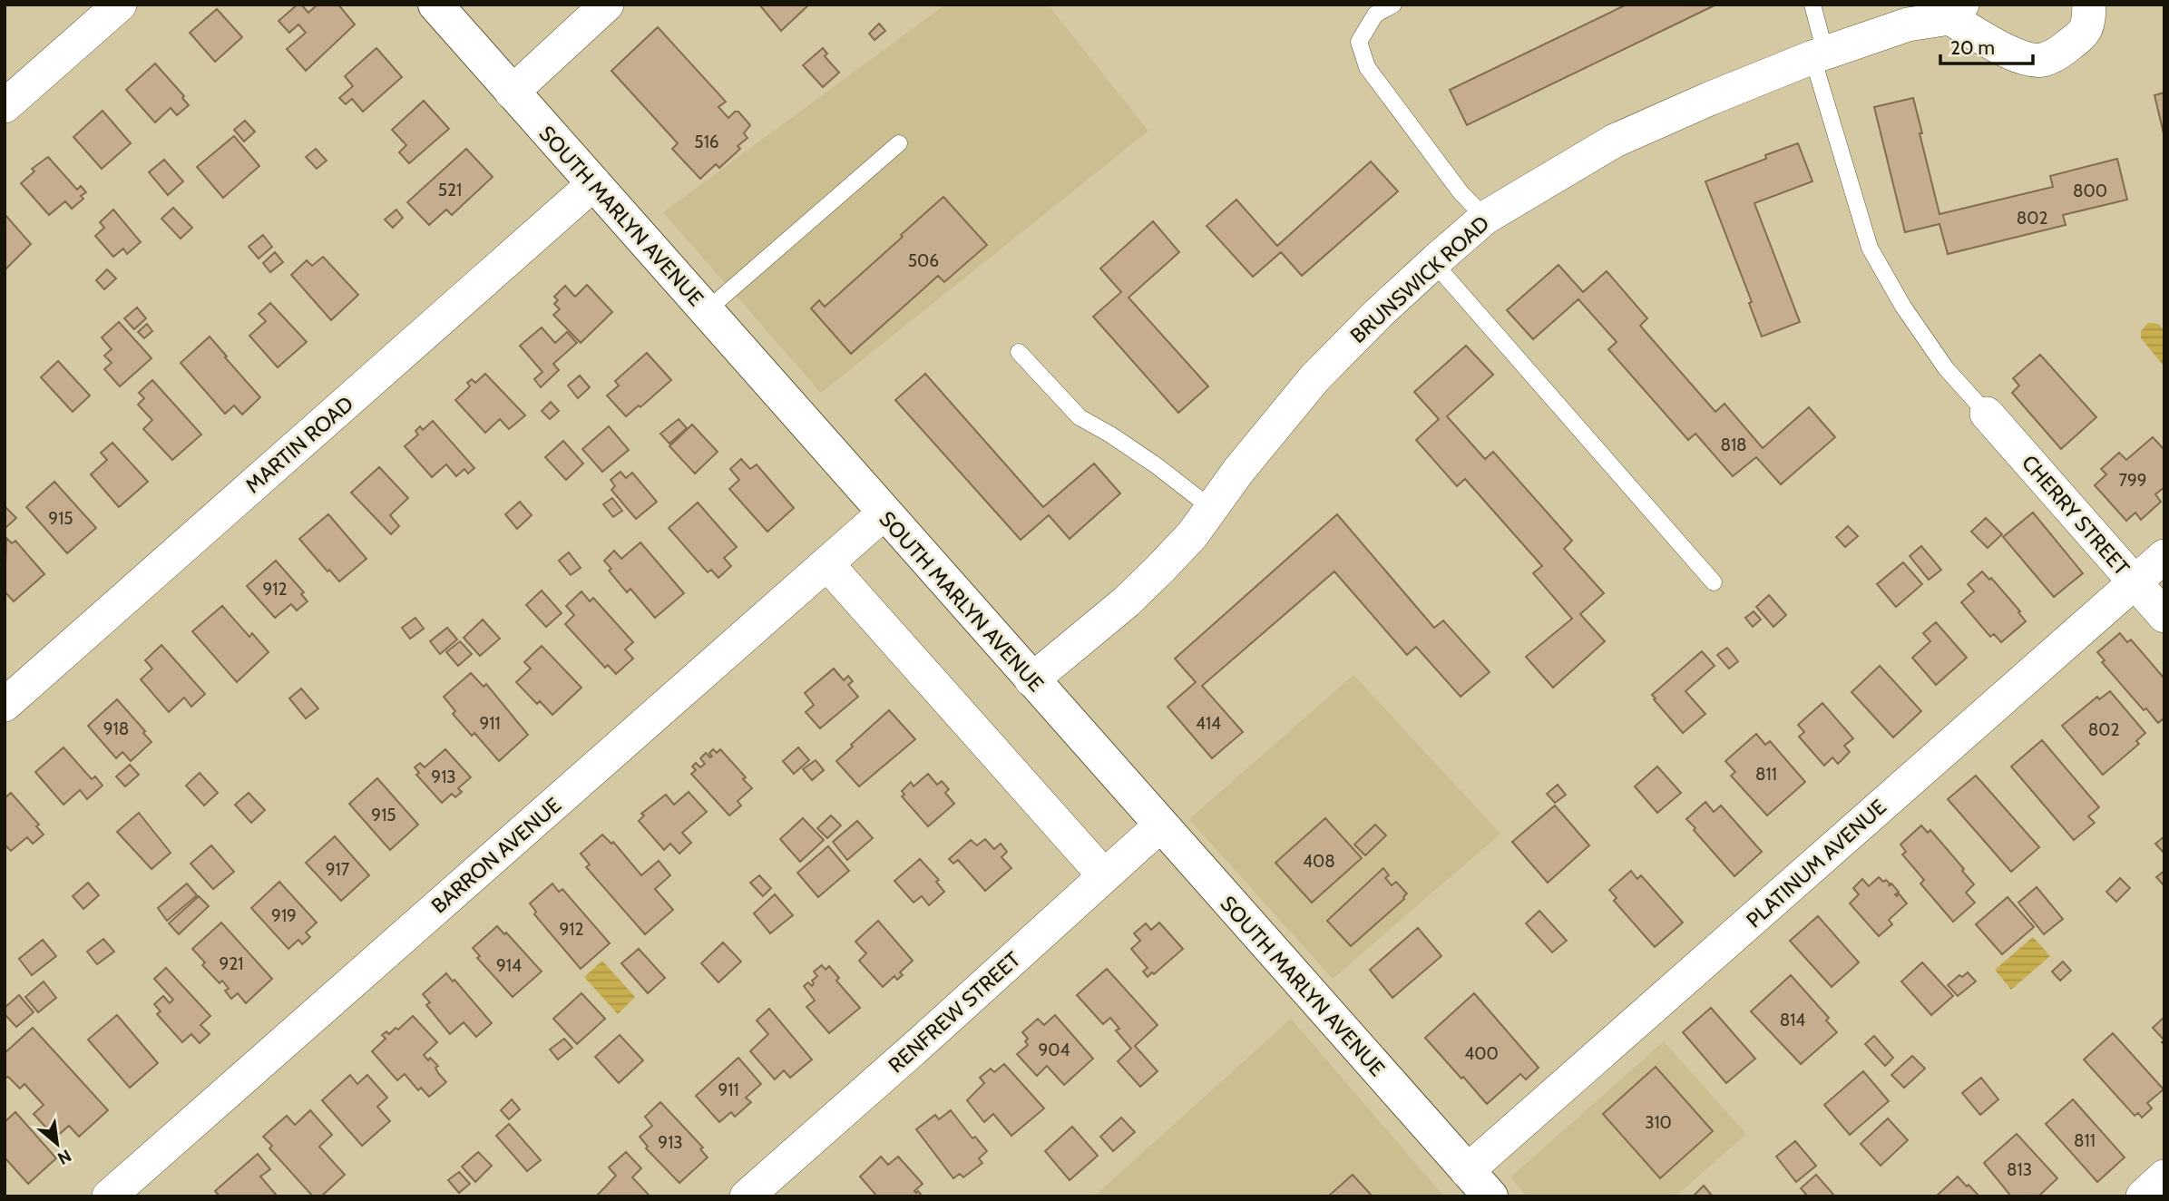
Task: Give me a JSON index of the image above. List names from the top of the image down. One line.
{"streets":{"street":["SOUTH MARLYN AVENUE","BRUNSWICK ROAD","MARTIN ROAD","CHERRY STREET","BARRON AVENUE","PLATINUM AVENUE","RENFREW STREET"]},"crossings":[["SOUTH MARLYN AVENUE","BRUNSWICK ROAD"],["SOUTH MARLYN AVENUE","MARTIN ROAD"],["SOUTH MARLYN AVENUE","BARRON AVENUE"],["SOUTH MARLYN AVENUE","PLATINUM AVENUE"],["SOUTH MARLYN AVENUE","RENFREW STREET"],["CHERRY STREET","PLATINUM AVENUE"]],"house_numbers":["516","521","800","802","506","818","799","915","912","911","414","918","802","811","913","915","408","917","919","912","921","914","814","904","400","911","310","811","913","813"],"scale_bar":"20 m","north":"bottom right"}
